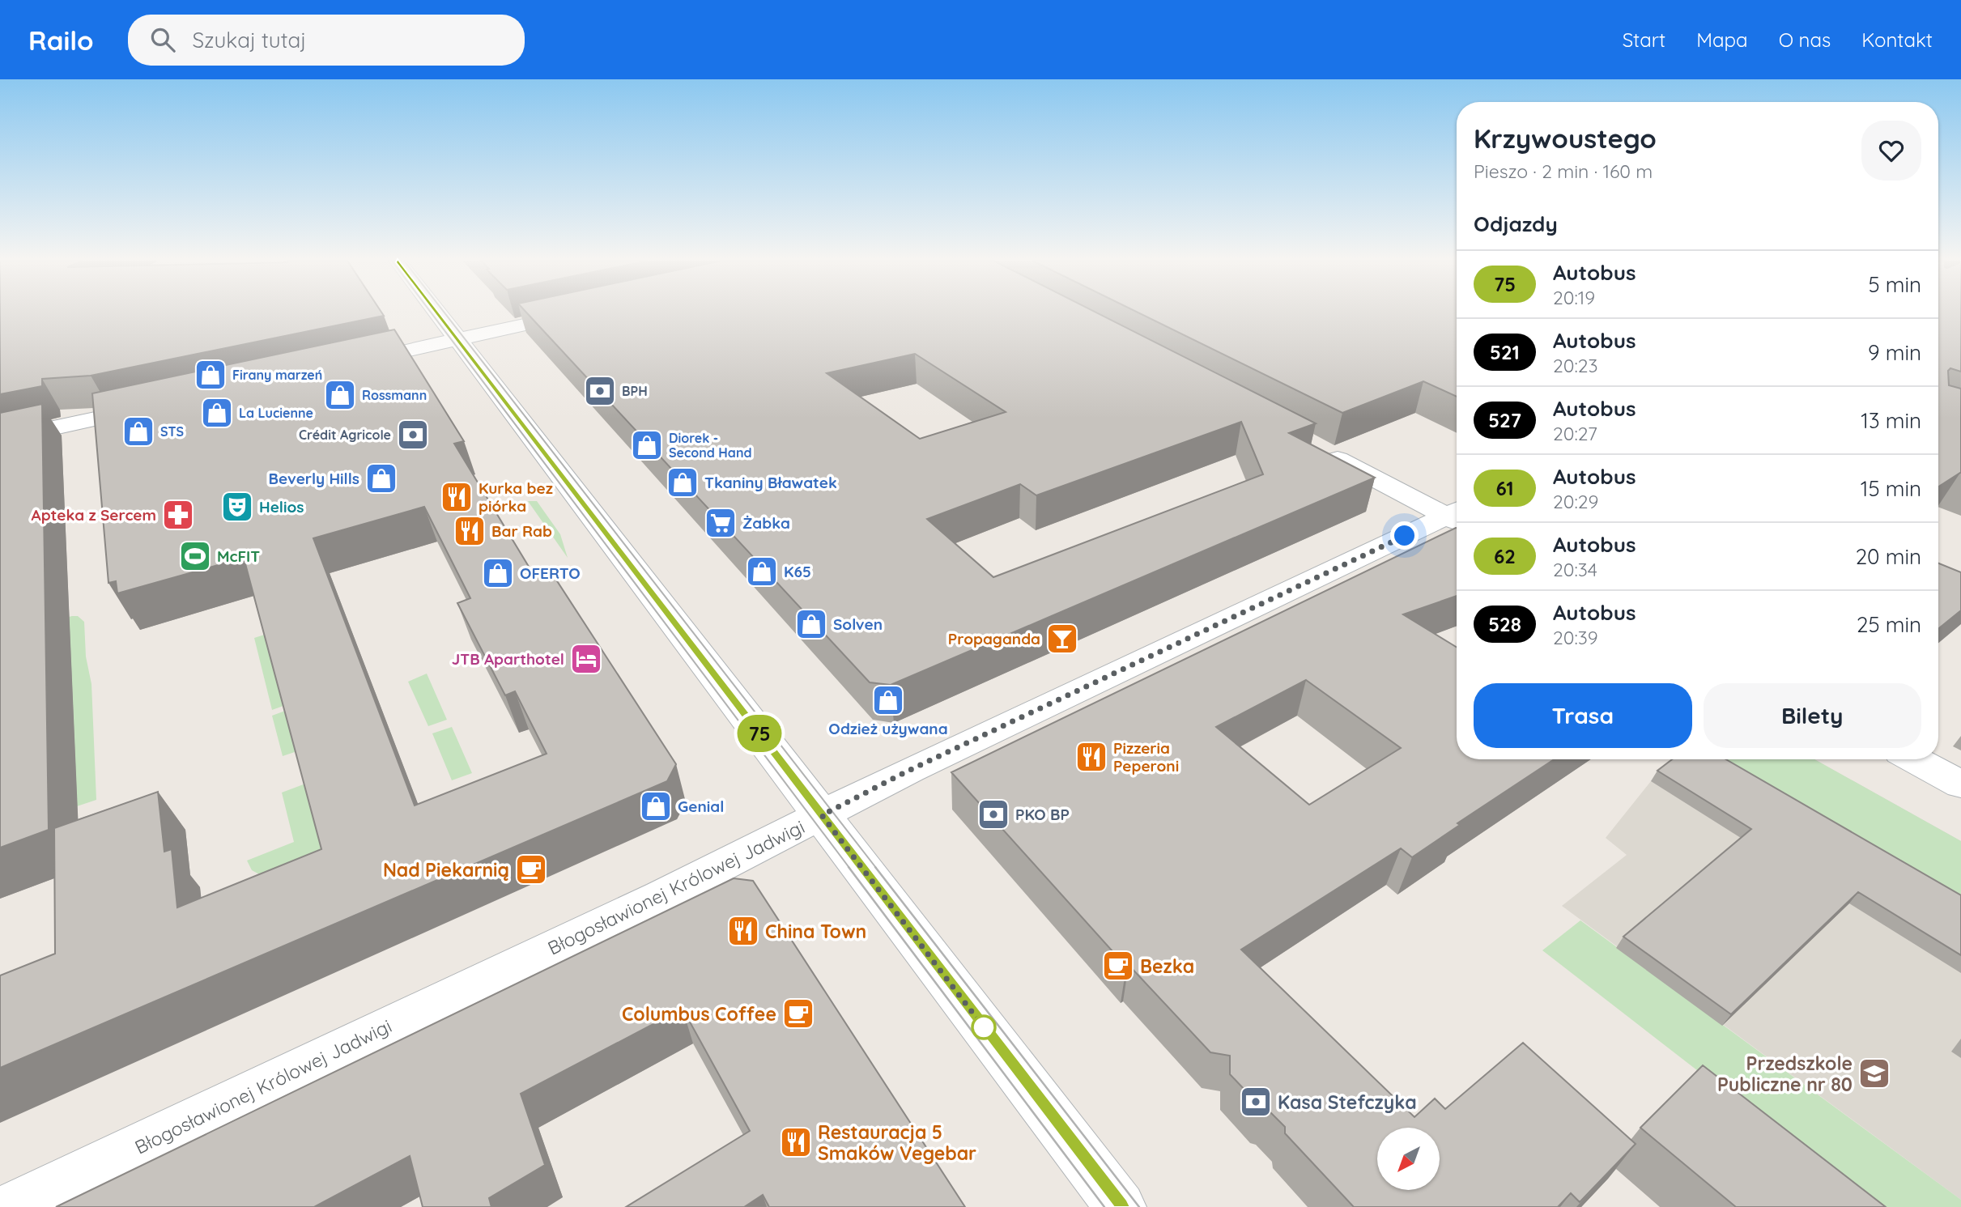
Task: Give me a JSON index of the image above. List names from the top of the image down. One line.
{"streets":{"street":["Błogosławionej Królowej Jadwigi"]},"places":{"shop":["Firany marzeń","Rossmann","La Lucienne","STS","Diorek - Second Hand","Beverly Hills","Tkaniny Bławatek","K65","OFERTO","Solven","Odzież używana","Genial"],"bank":["BPH","Crédit Agricole","PKO BP","Kasa Stefczyka"],"restaurant":["Kurka bez piórka","Bar Rab","Pizzeria Peperoni","China Town","Restauracja 5 Smaków Vegebar"],"theatre":["Helios"],"pharmacy":["Apteka z Sercem"],"supermarket":["Żabka"],"sports":["McFIT"],"bar":["Propaganda"],"hotel":["JTB Aparthotel"],"cafe":["Nad Piekarnią","Bezka","Columbus Coffee"],"school or university":["Przedszkole Publiczne nr 80"]},"lines":["bus line 75"],"north":"bottom left","page":{"header":"Railo","search":"Szukaj tutaj","nav":["Start","Mapa","O nas","Kontakt"],"on_map":"75","heading":[["Krzywoustego","Pieszo · 2 min · 160 m"],"Odjazdy"],"list":[{"mark":"75","name":"Autobus","note":"20:19","value":"5 min"},{"mark":"521","name":"Autobus","note":"20:23","value":"9 min"},{"mark":"527","name":"Autobus","note":"20:27","value":"13 min"},{"mark":"61","name":"Autobus","note":"20:29","value":"15 min"},{"mark":"62","name":"Autobus","note":"20:34","value":"20 min"},{"mark":"528","name":"Autobus","note":"20:39","value":"25 min"}],"buttons":["Trasa","Bilety"]}}
